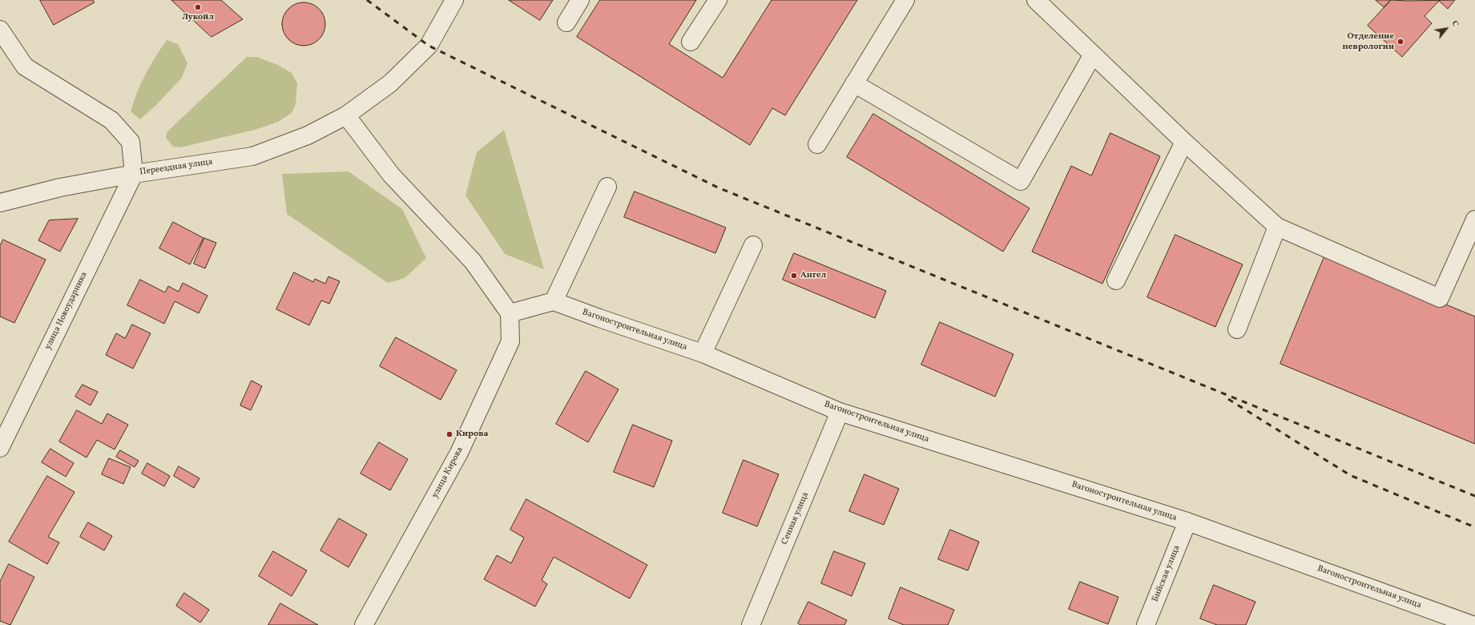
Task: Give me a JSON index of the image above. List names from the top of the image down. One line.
{"streets":{"street":["Переездная улица","улица Новоударника","Вагоностроительная улица","улица Кирова","Сенная улица","Бийская улица"]},"crossings":[["Переездная улица","улица Новоударника"],["Вагоностроительная улица","Сенная улица"],["Вагоностроительная улица","Бийская улица"]],"places":["Лукойл","Отделение неврологии","Ангел","Кирова"],"north":"top right"}
